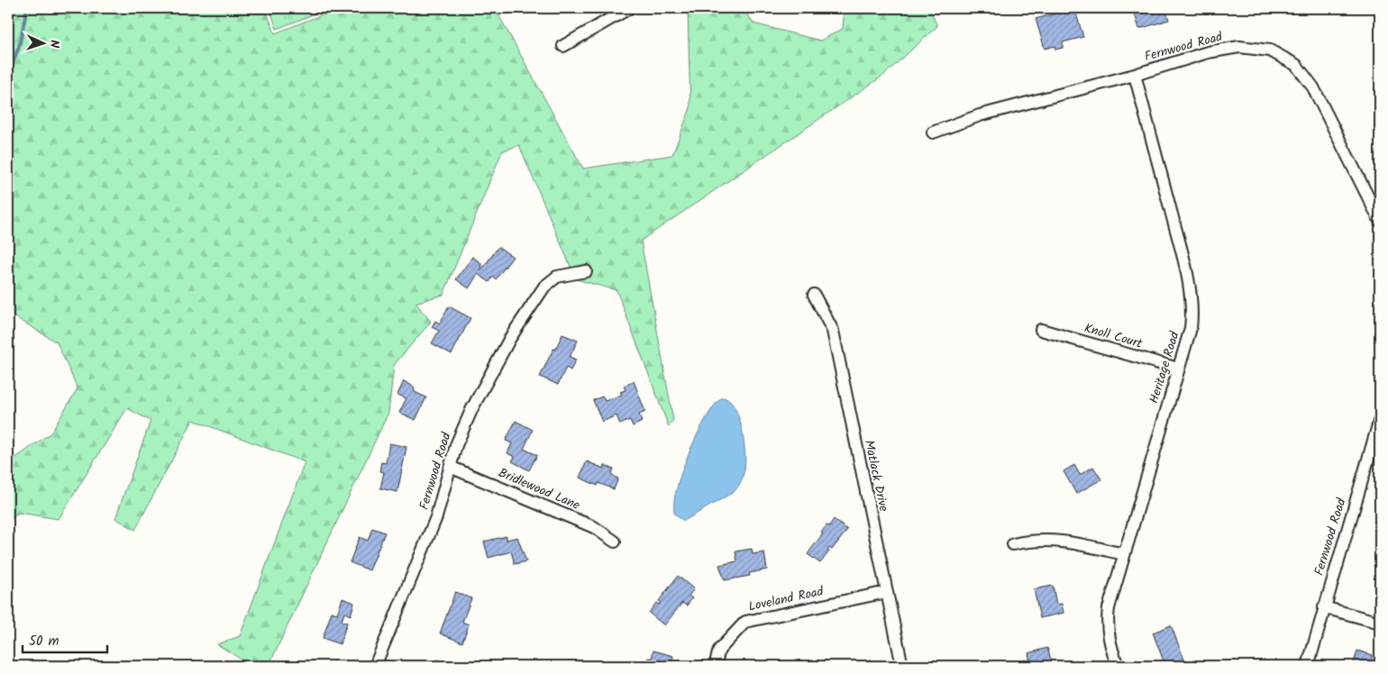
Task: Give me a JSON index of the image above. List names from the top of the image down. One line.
{"streets":{"street":["Fernwood Road","Knoll Court","Heritage Road","Matlack Drive","Bridlewood Lane","Loveland Road"]},"crossings":[["Fernwood Road","Heritage Road"],["Fernwood Road","Bridlewood Lane"],["Knoll Court","Heritage Road"],["Matlack Drive","Loveland Road"]],"scale_bar":"50 m","north":"right"}
